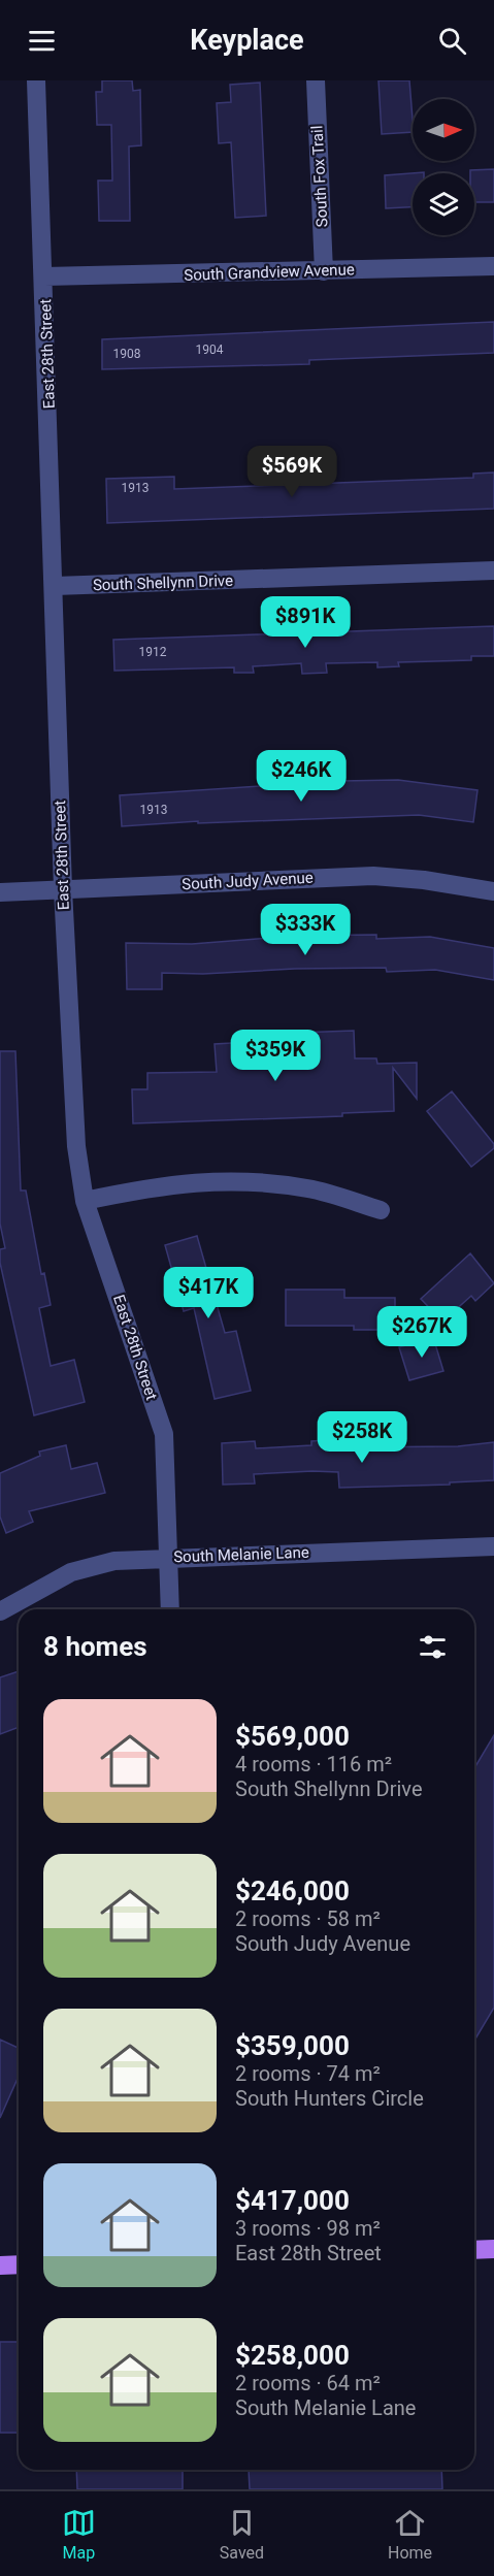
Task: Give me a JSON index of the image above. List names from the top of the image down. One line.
{"streets":{"street":["South Fox Trail","South Grandview Avenue","East 28th Street","South Shellynn Drive","South Judy Avenue","South Melanie Lane"]},"crossings":[["South Fox Trail","South Grandview Avenue"],["South Grandview Avenue","East 28th Street"],["East 28th Street","South Shellynn Drive"],["East 28th Street","South Judy Avenue"],["East 28th Street","South Melanie Lane"]],"house_numbers":["1904","1908","1913","1912","1913"],"north":"right","page":{"header":"Keyplace","price":["$569K","$891K","$246K","$333K","$359K","$417K","$267K","$258K"],"heading":"8 homes","list":[{"name":"$569,000","note":"4 rooms · 116 m² · South Shellynn Drive"},{"name":"$246,000","note":"2 rooms · 58 m² · South Judy Avenue"},{"name":"$359,000","note":"2 rooms · 74 m² · South Hunters Circle"},{"name":"$417,000","note":"3 rooms · 98 m² · East 28th Street"},{"name":"$258,000","note":"2 rooms · 64 m² · South Melanie Lane"}],"tabs":["Map","Saved","Home"]}}
